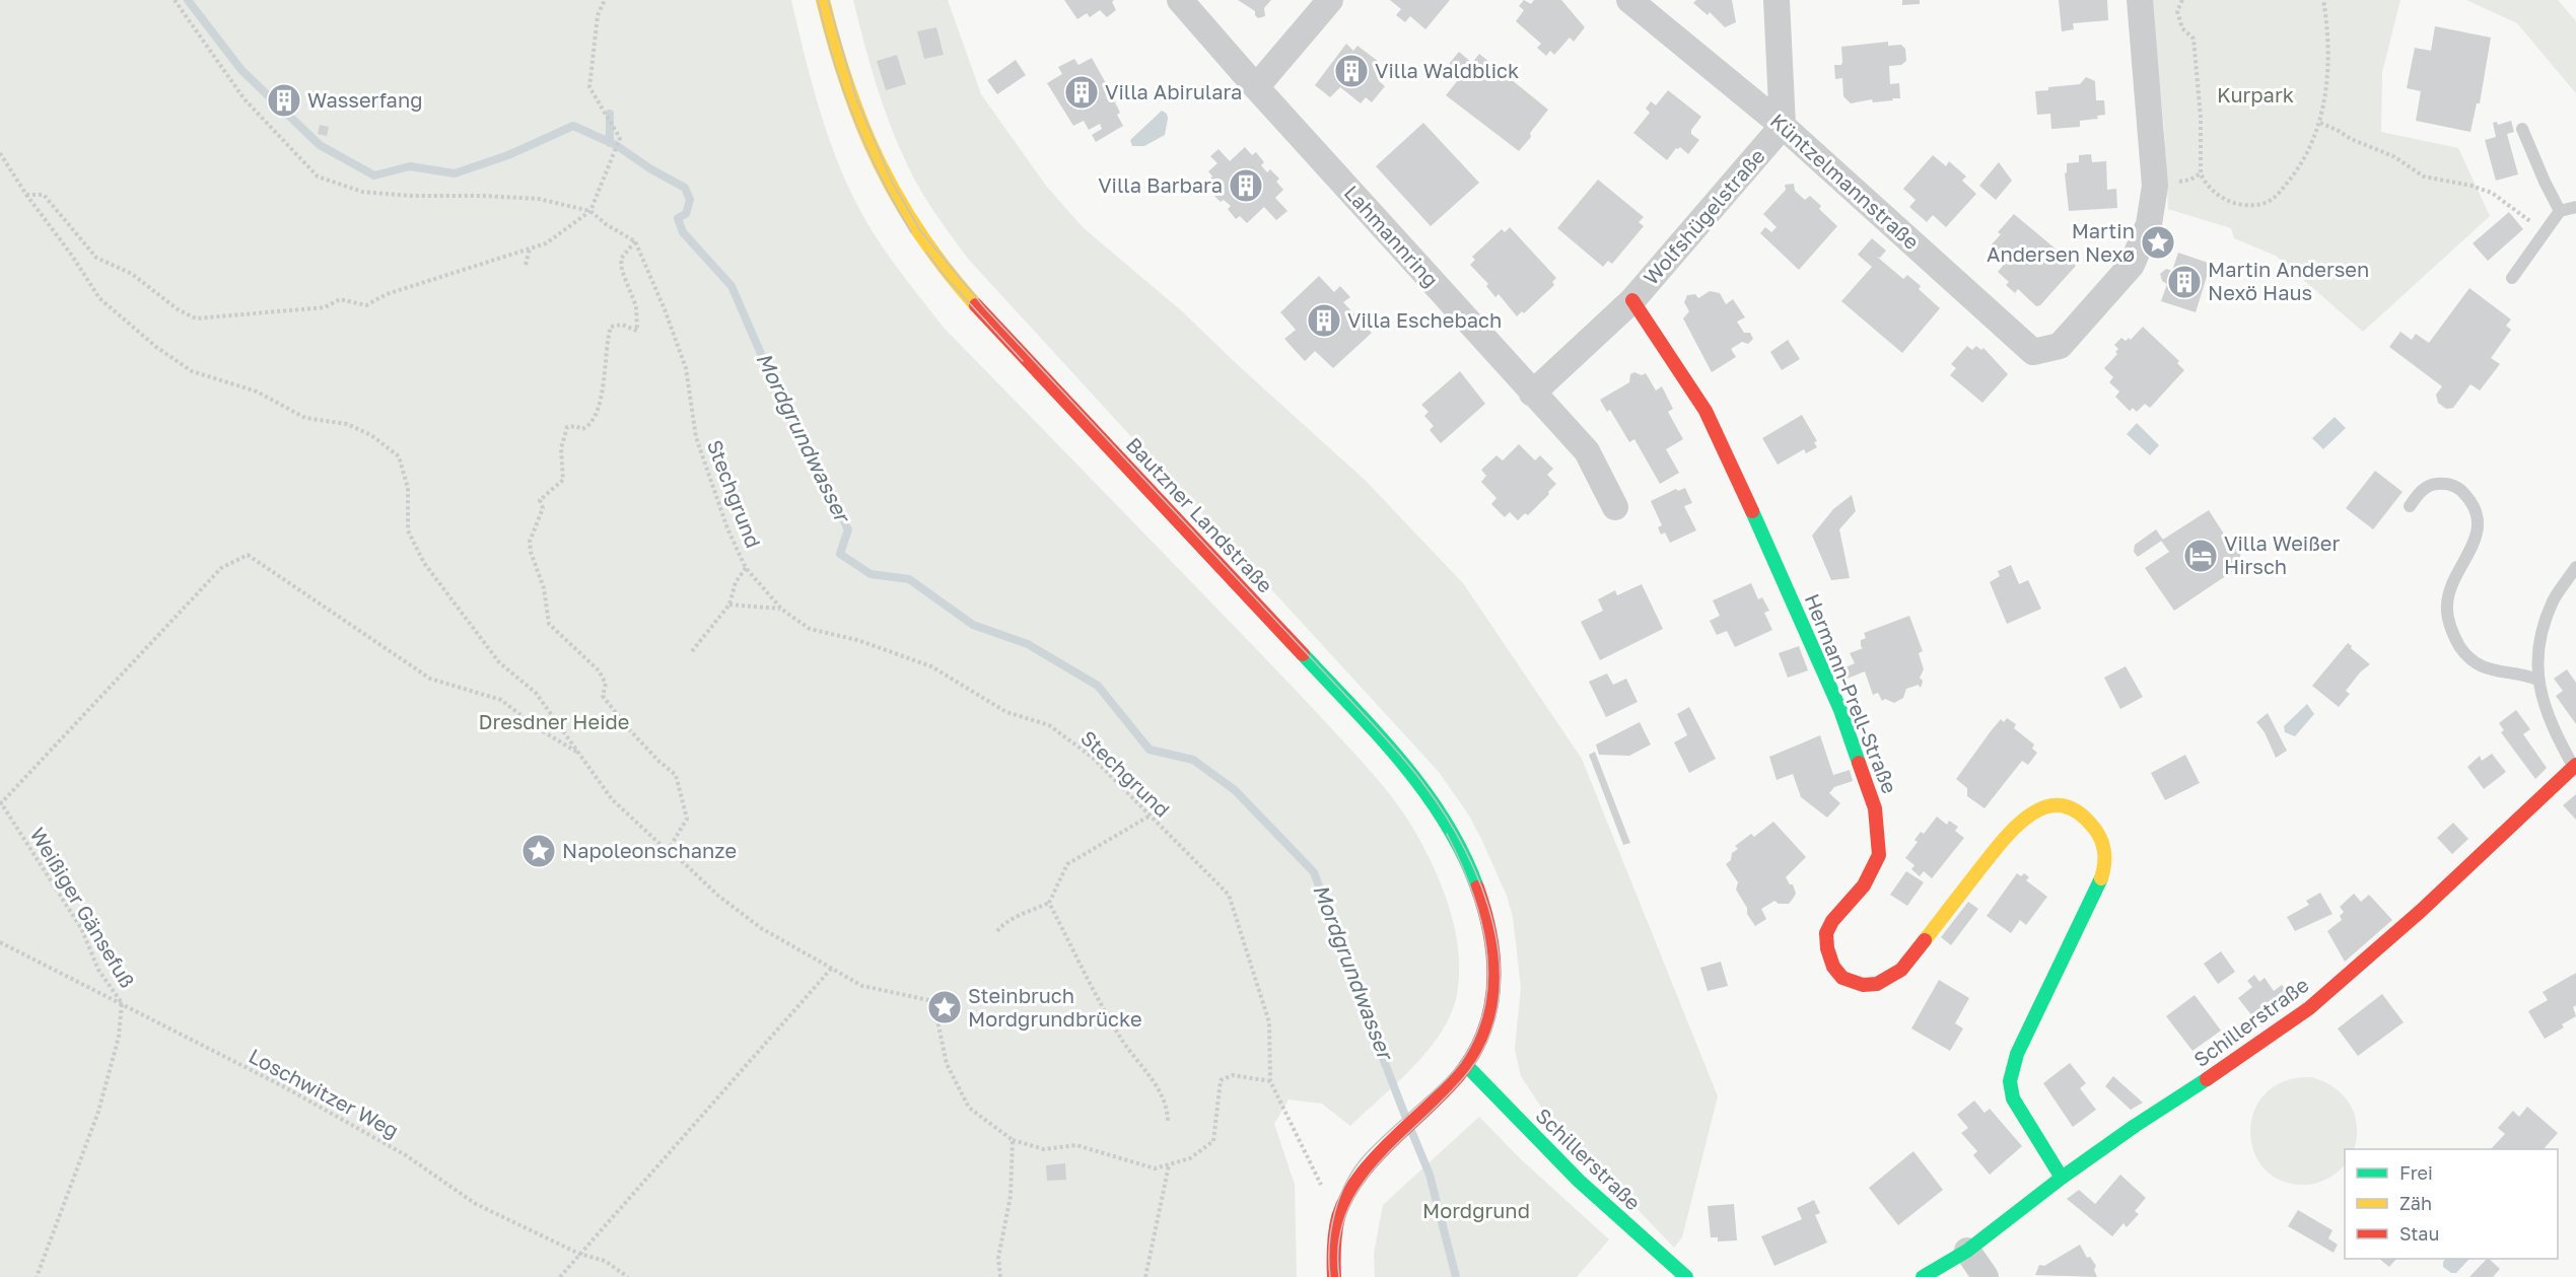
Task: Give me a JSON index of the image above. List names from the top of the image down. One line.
{"streets":{"street":["Küntzelmannstraße","Wolfshügelstraße","Lahmannring","Bautzner Landstraße","Hermann-Prell-Straße","Schillerstraße"],"path":["Stechgrund","Weißiger Gänsefuß","Loschwitzer Weg"]},"crossings":[["Küntzelmannstraße","Wolfshügelstraße"],["Wolfshügelstraße","Lahmannring"],["Wolfshügelstraße","Hermann-Prell-Straße"],["Stechgrund","Bautzner Landstraße"],["Bautzner Landstraße","Schillerstraße"],["Hermann-Prell-Straße","Schillerstraße"],["Weißiger Gänsefuß","Loschwitzer Weg"]],"water":["Mordgrundwasser"],"parks":["Kurpark","Dresdner Heide","Mordgrund"],"places":{"building":["Villa Waldblick","Villa Abirulara","Wasserfang","Villa Barbara","Martin Andersen Nexö Haus","Villa Eschebach"],"place":["Martin Andersen Nexø","Napoleonschanze","Steinbruch Mordgrundbrücke"],"hotel":["Villa Weißer Hirsch"]},"legend":["Frei","Zäh","Stau"]}
